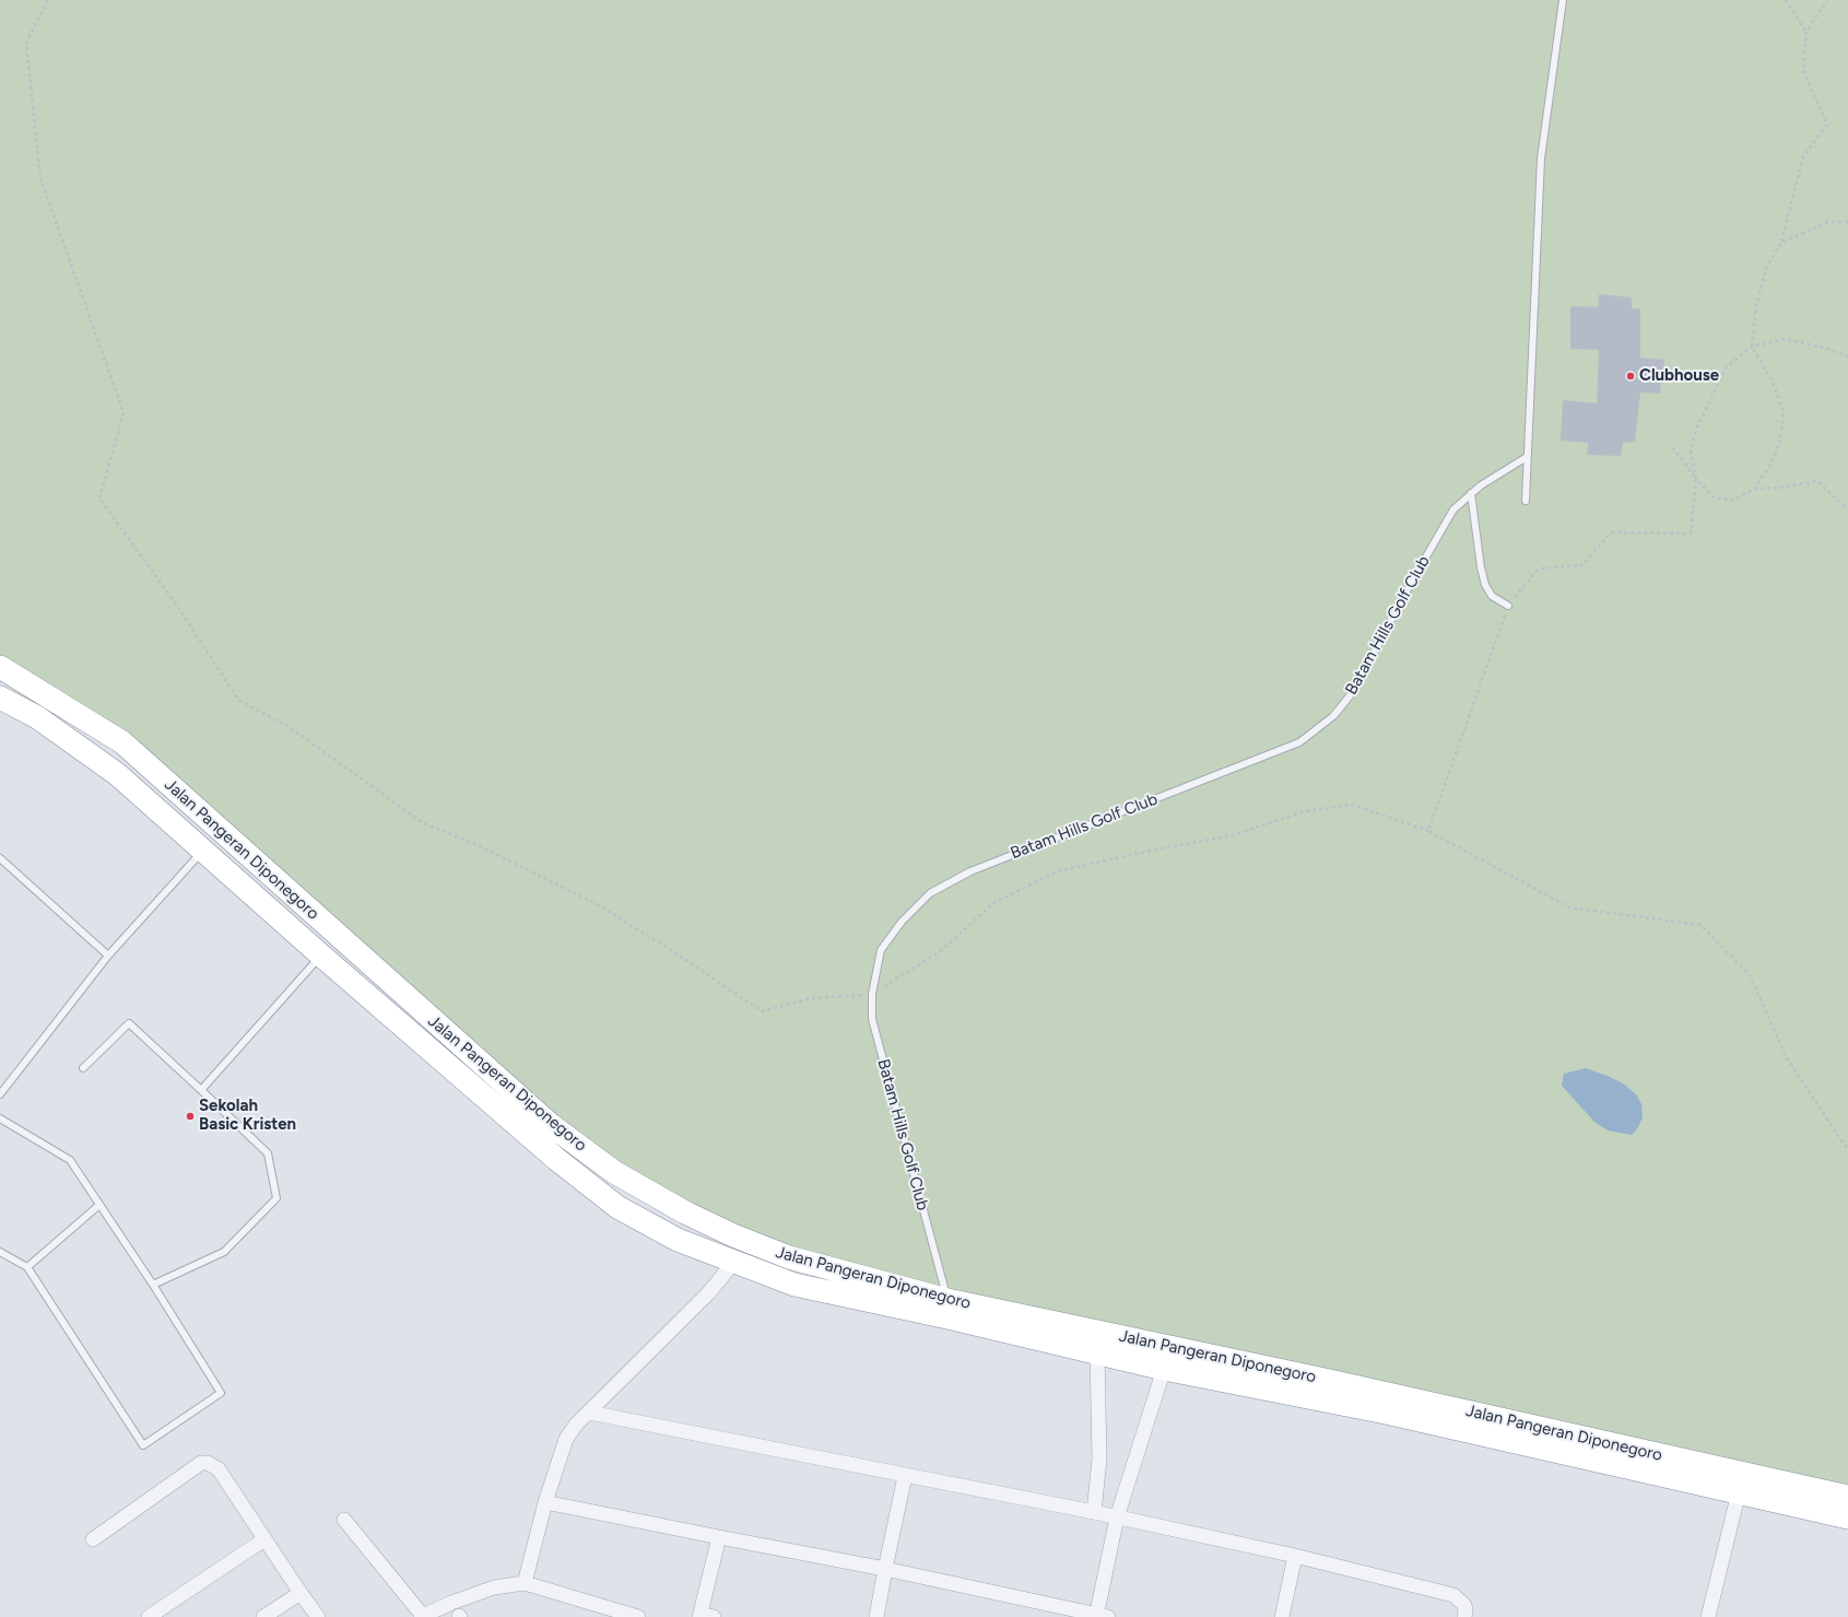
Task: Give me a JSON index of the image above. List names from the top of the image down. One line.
{"streets":{"highway":["Jalan Pangeran Diponegoro"],"lane":["Batam Hills Golf Club"]},"crossings":[["Batam Hills Golf Club","Jalan Pangeran Diponegoro"]],"places":["Clubhouse","Sekolah Basic Kristen"]}
